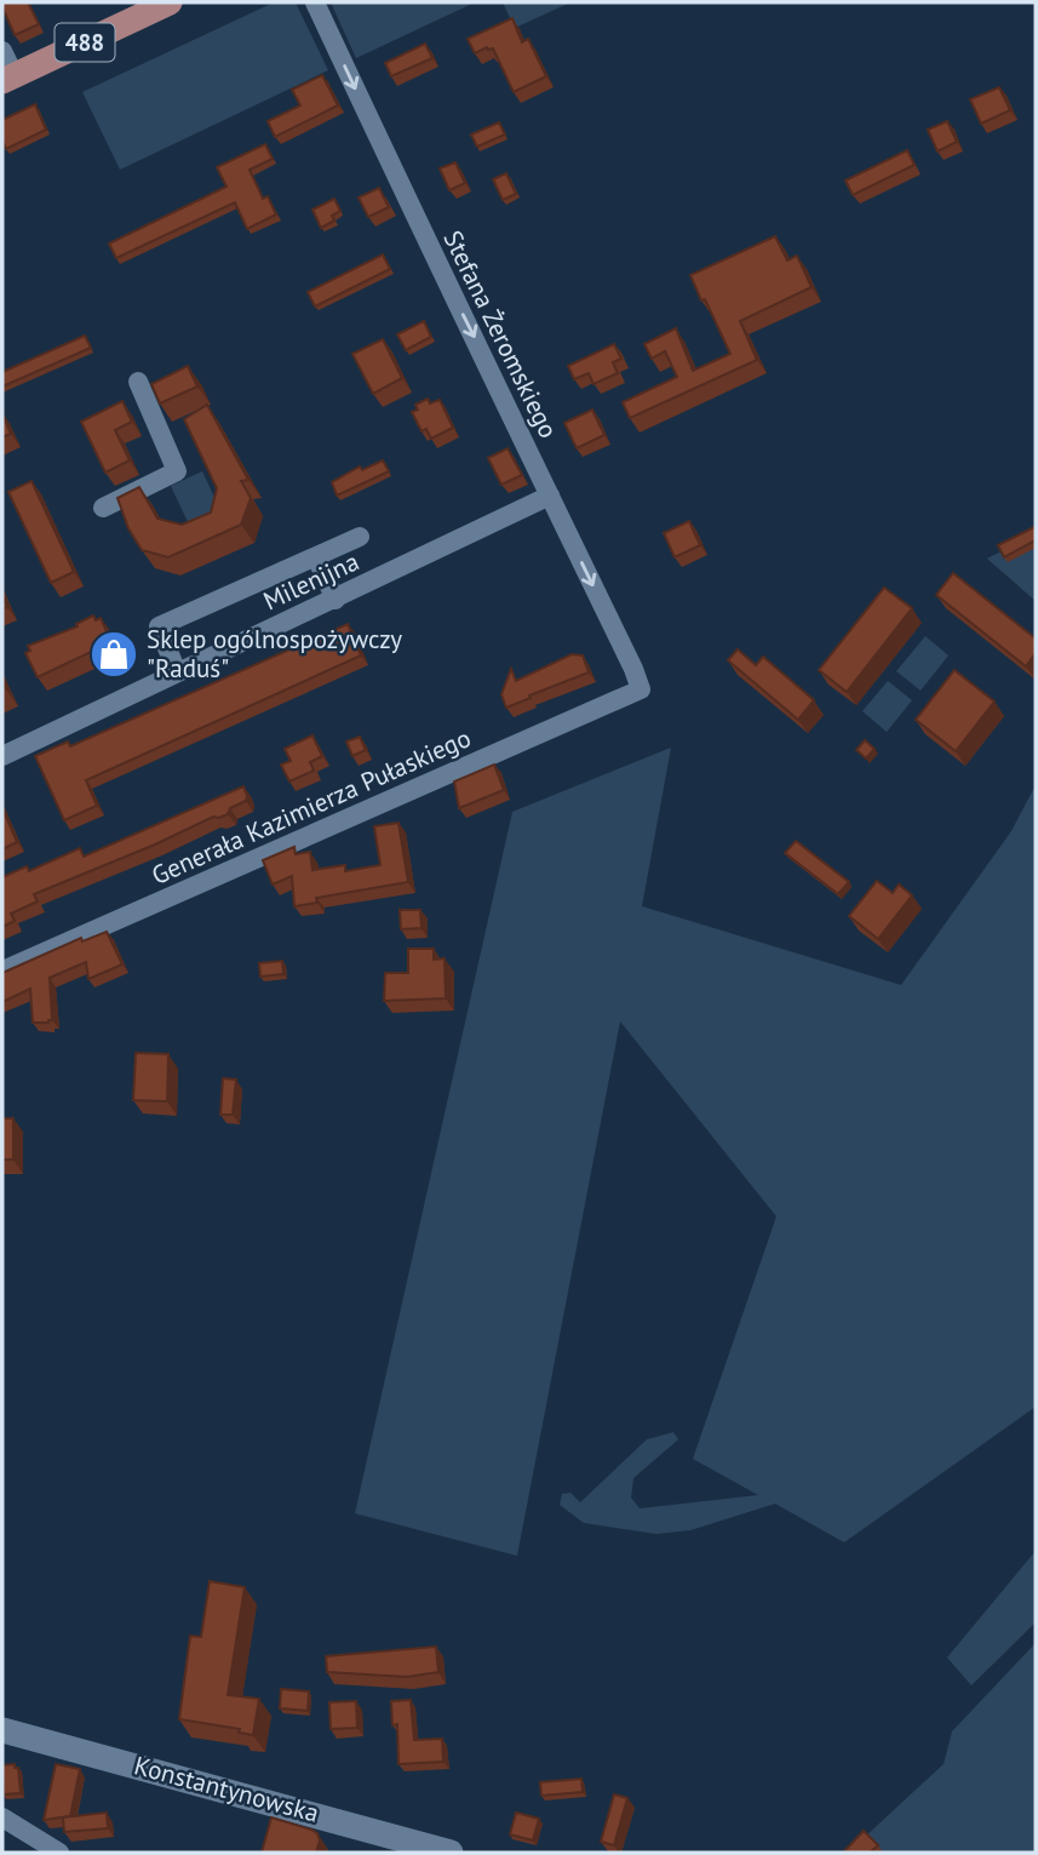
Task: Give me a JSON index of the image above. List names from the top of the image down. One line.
{"streets":{"main road":["488","Konstantynowska"],"street":["Stefana Żeromskiego","Milenijna","Generała Kazimierza Pułaskiego"]},"crossings":[["Stefana Żeromskiego","Milenijna"],["Stefana Żeromskiego","Generała Kazimierza Pułaskiego"]],"one_way":["Stefana Żeromskiego"],"places":{"shop":["Sklep ogólnospożywczy \"Raduś\""]}}
